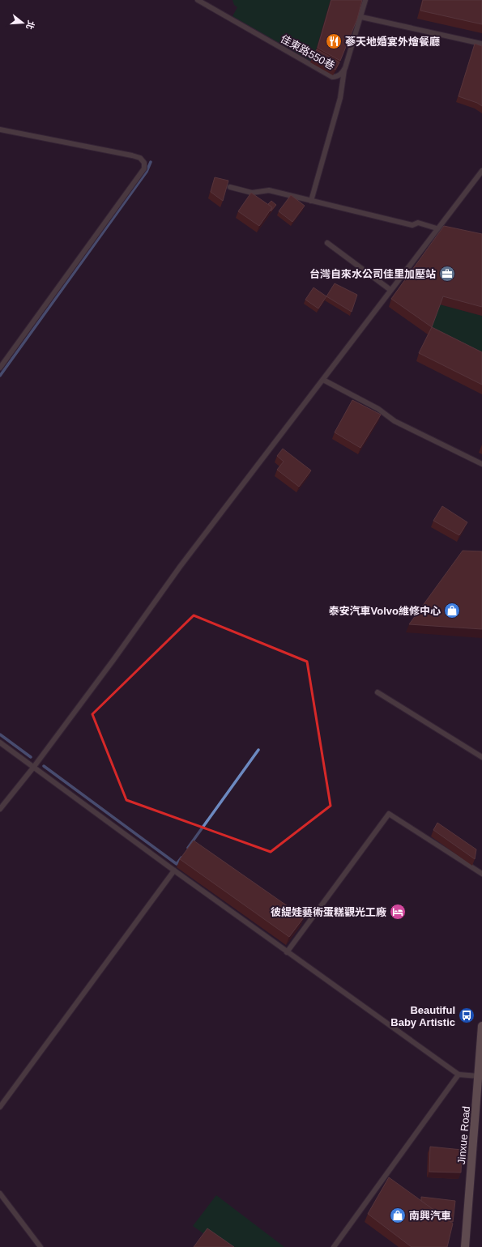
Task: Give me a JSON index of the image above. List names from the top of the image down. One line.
{"streets":{"main road":["Jinxue Road"],"lane":["佳東路550巷"]},"places":{"restaurant":["蔘天地婚宴外燴餐廳"],"office":["台灣自來水公司佳里加壓站"],"shop":["泰安汽車Volvo維修中心","南興汽車"],"hotel":["彼緹娃藝術蛋糕觀光工廠"],"bus stop":["Beautiful Baby Artistic"]},"north":"right"}
